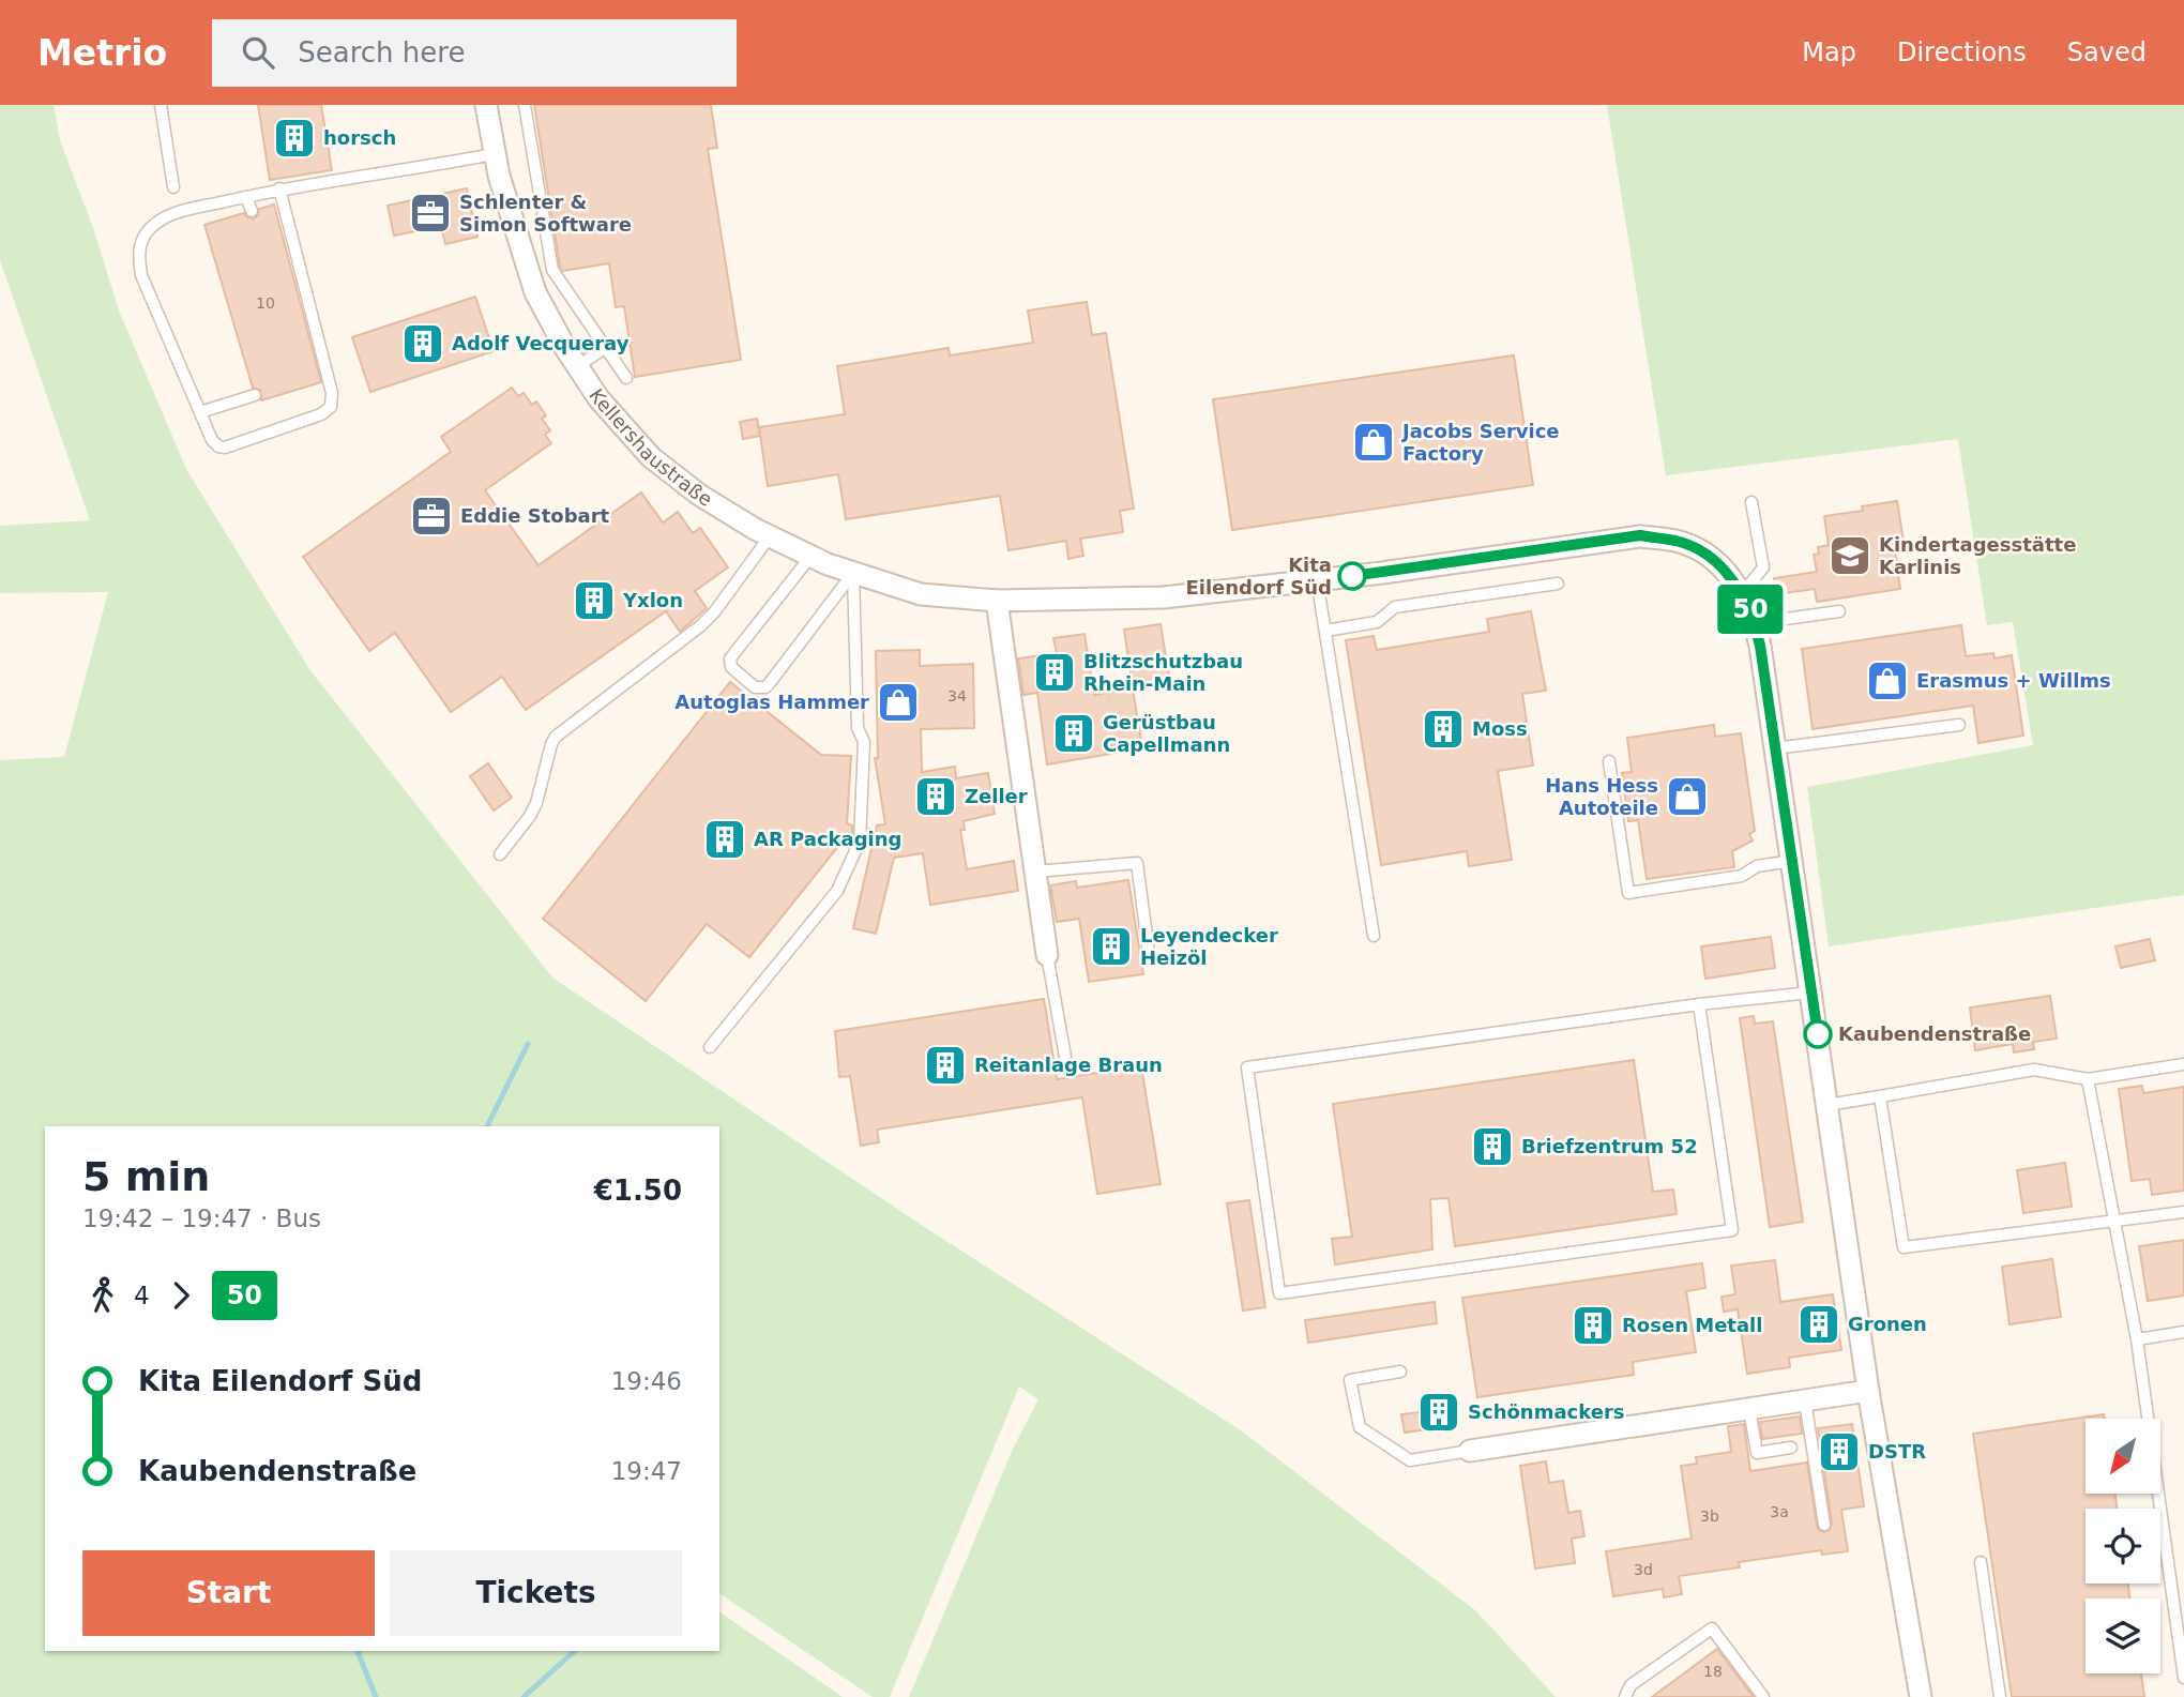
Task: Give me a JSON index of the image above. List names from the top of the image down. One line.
{"streets":{"street":["Kellershaustraße"]},"places":{"building":["horsch","Adolf Vecqueray","Yxlon","Blitzschutzbau Rhein-Main","Moss","Gerüstbau Capellmann","Zeller","AR Packaging","Leyendecker Heizöl","Reitanlage Braun","Briefzentrum 52","Gronen","Rosen Metall","Schönmackers","DSTR"],"office":["Schlenter & Simon Software","Eddie Stobart"],"shop":["Jacobs Service Factory","Erasmus + Willms","Autoglas Hammer","Hans Hess Autoteile"],"school or university":["Kindertagesstätte Karlinis"],"other":["Kita Eilendorf Süd","Kaubendenstraße"]},"lines":["bus line 50"],"house_numbers":["10","34","3a","3b","3d","18"],"north":"bottom left","page":{"header":"Metrio","search":"Search here","nav":["Map","Directions","Saved"],"on_map":"50","heading":["5 min","19:42 – 19:47 · Bus","€1.50"],"legs":["4","50"],"list":[{"name":"Kita Eilendorf Süd","value":"19:46"},{"name":"Kaubendenstraße","value":"19:47"}],"buttons":["Start","Tickets"]}}
